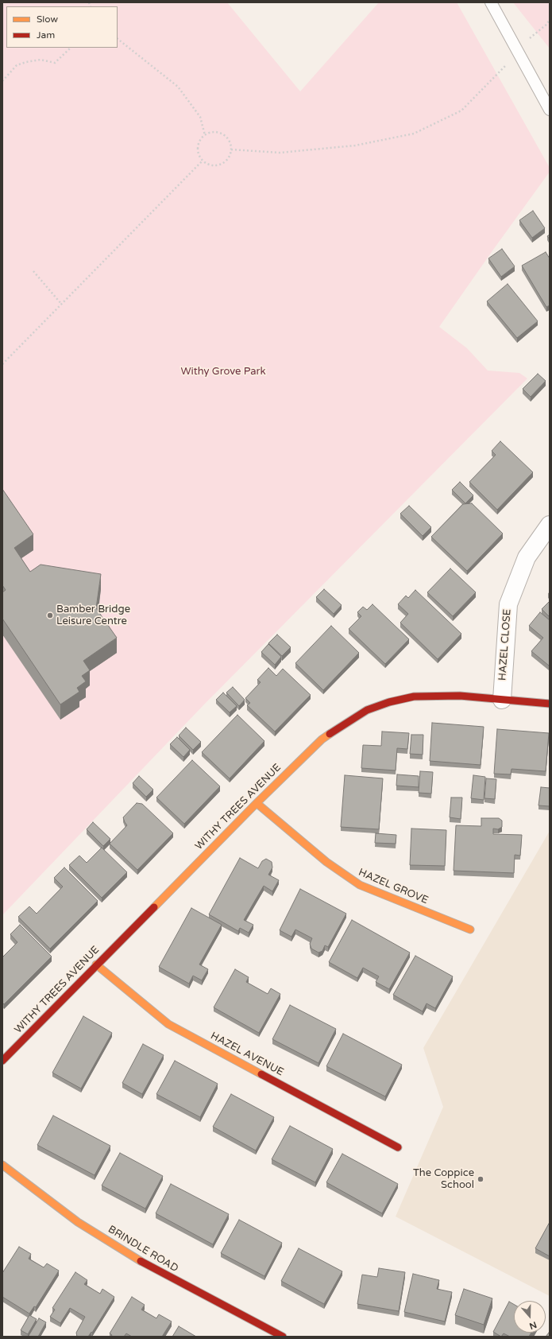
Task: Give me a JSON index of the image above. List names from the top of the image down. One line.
{"streets":{"street":["HAZEL CLOSE","WITHY TREES AVENUE","HAZEL GROVE","HAZEL AVENUE","BRINDLE ROAD"]},"crossings":[["HAZEL CLOSE","WITHY TREES AVENUE"],["WITHY TREES AVENUE","HAZEL GROVE"],["WITHY TREES AVENUE","HAZEL AVENUE"]],"parks":["Withy Grove Park"],"places":["Bamber Bridge Leisure Centre","The Coppice School"],"legend":["Slow","Jam"],"north":"bottom"}
